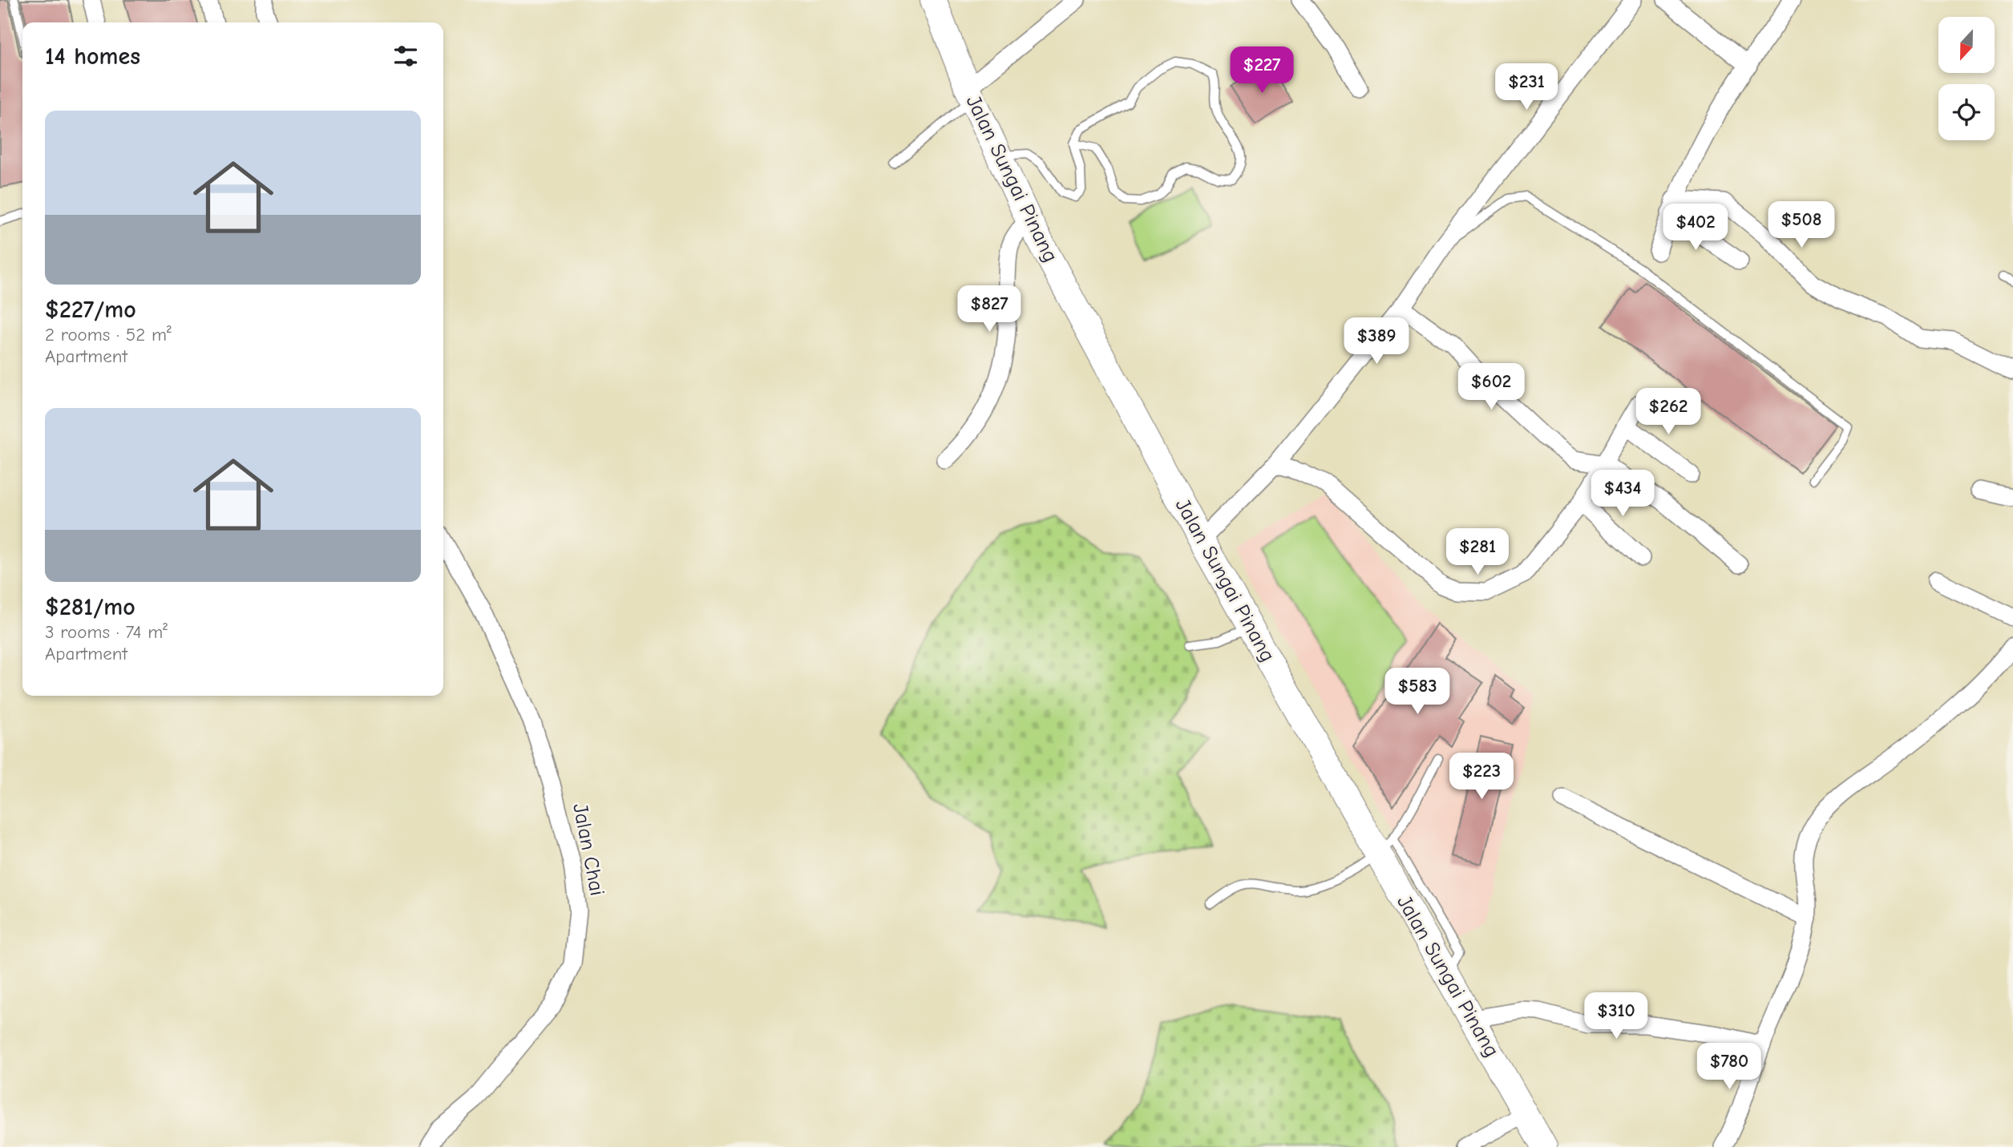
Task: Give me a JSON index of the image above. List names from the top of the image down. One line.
{"streets":{"main road":["Jalan Sungai Pinang"],"street":["Jalan Chai"]},"north":"bottom","page":{"heading":"14 homes","price":["$227","$231","$508","$402","$827","$389","$602","$262","$434","$281","$583","$223","$310","$780"],"list":[{"name":"$227/mo","note":"2 rooms · 52 m² · Apartment"},{"name":"$281/mo","note":"3 rooms · 74 m² · Apartment"}]}}
